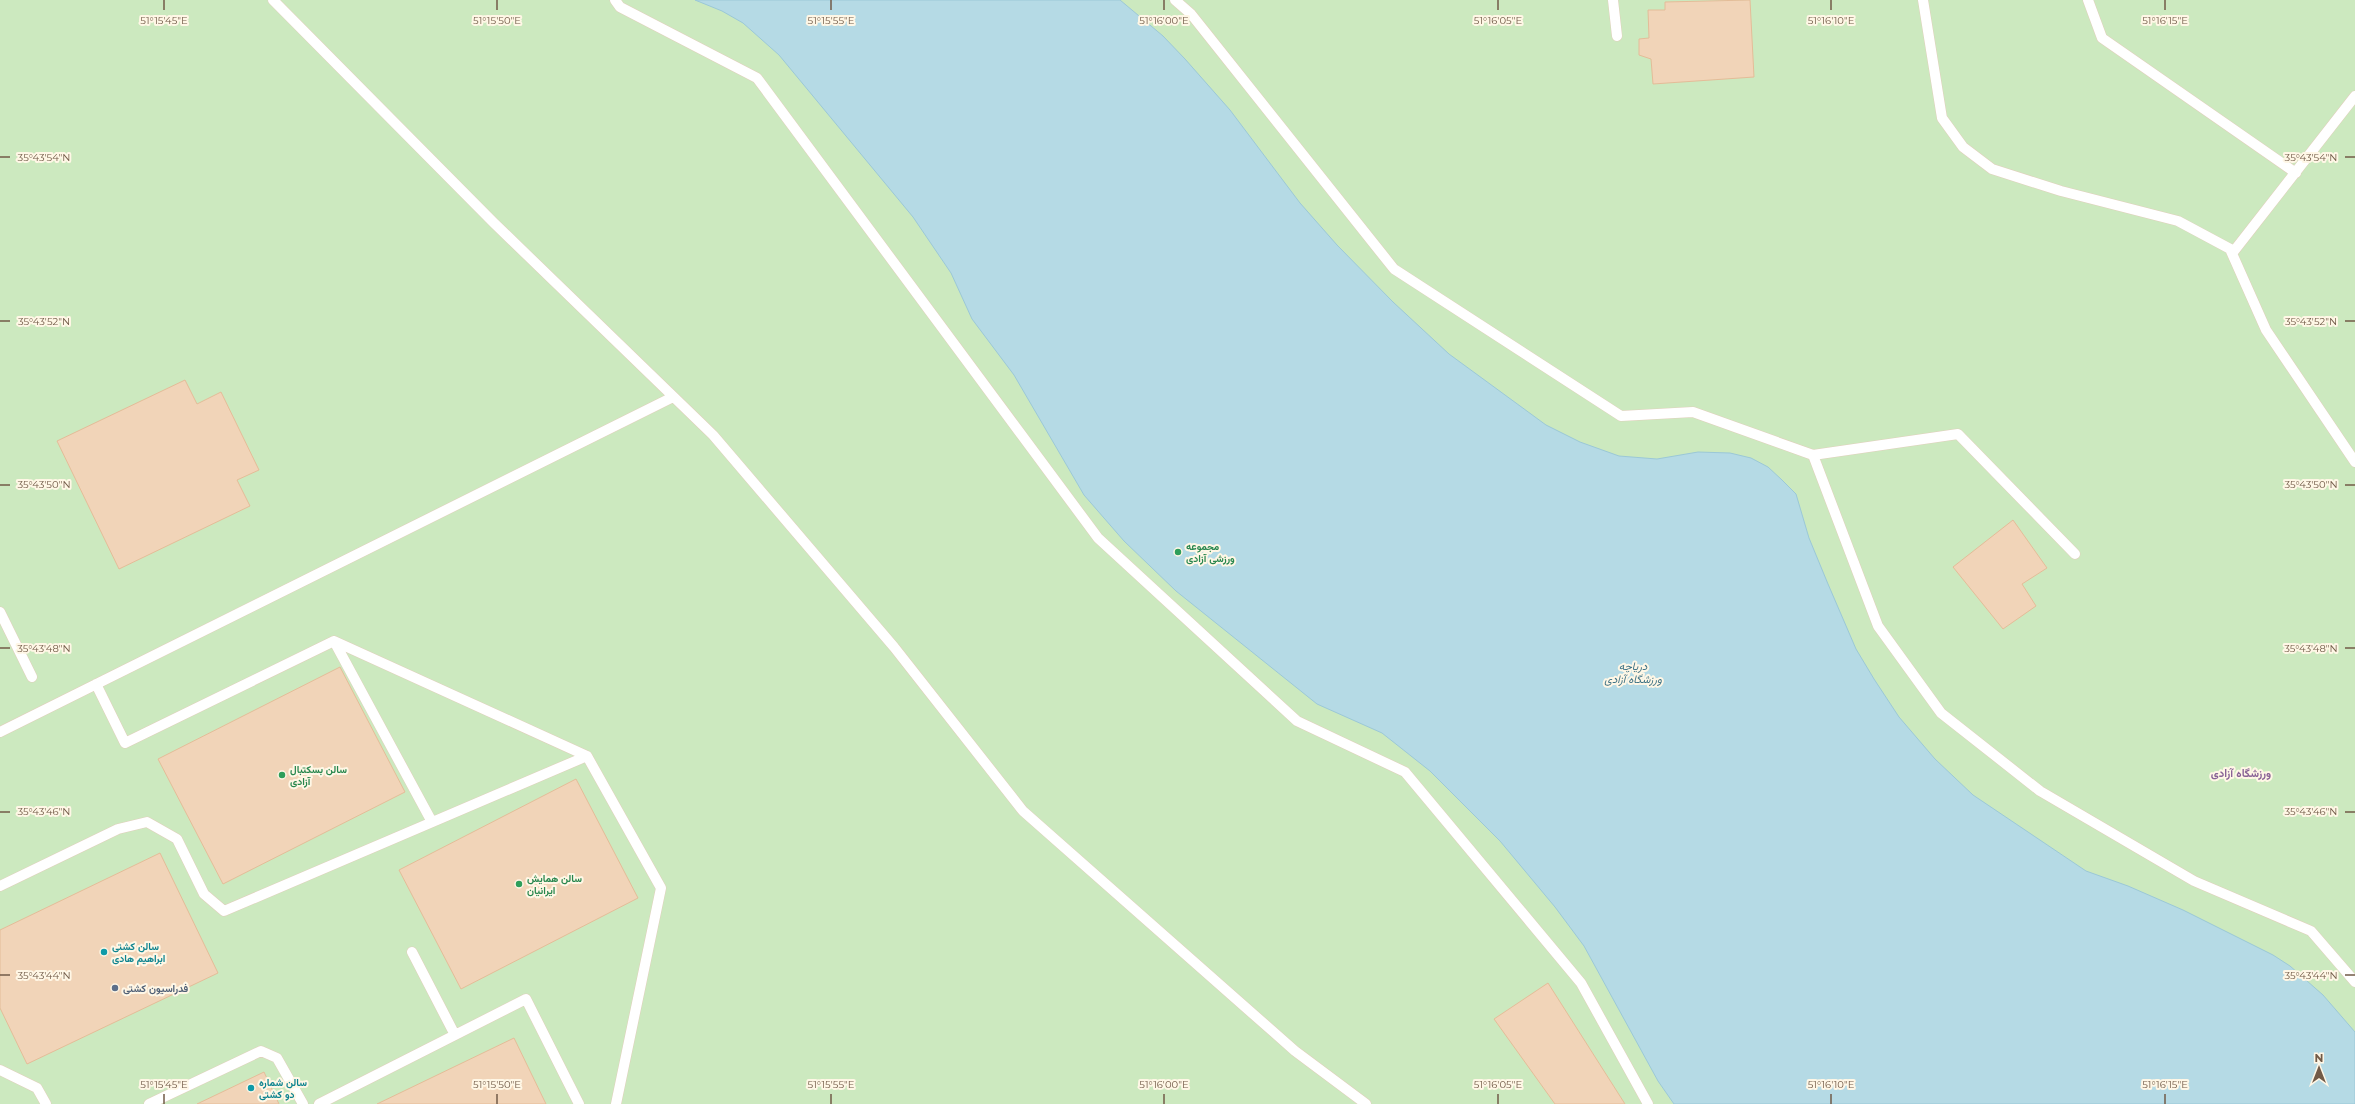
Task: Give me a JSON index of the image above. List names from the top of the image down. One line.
{"districts":["ورزشگاه آزادی"],"water":["دریاچه ورزشگاه آزادی"],"places":["مجموعه ورزشی آزادی","سالن بسکتبال آزادی","سالن همایش ایرانیان","سالن کشتی ابراهیم هادی","فدراسیون کشتی","سالن شماره دو کشتی"],"north":"top","coordinates":["51°15'45\"E","51°15'50\"E","51°15'55\"E","51°16'00\"E","51°16'05\"E","51°16'10\"E","51°16'15\"E","35°43'54\"N","35°43'52\"N","35°43'50\"N","35°43'48\"N","35°43'46\"N","35°43'44\"N"]}
